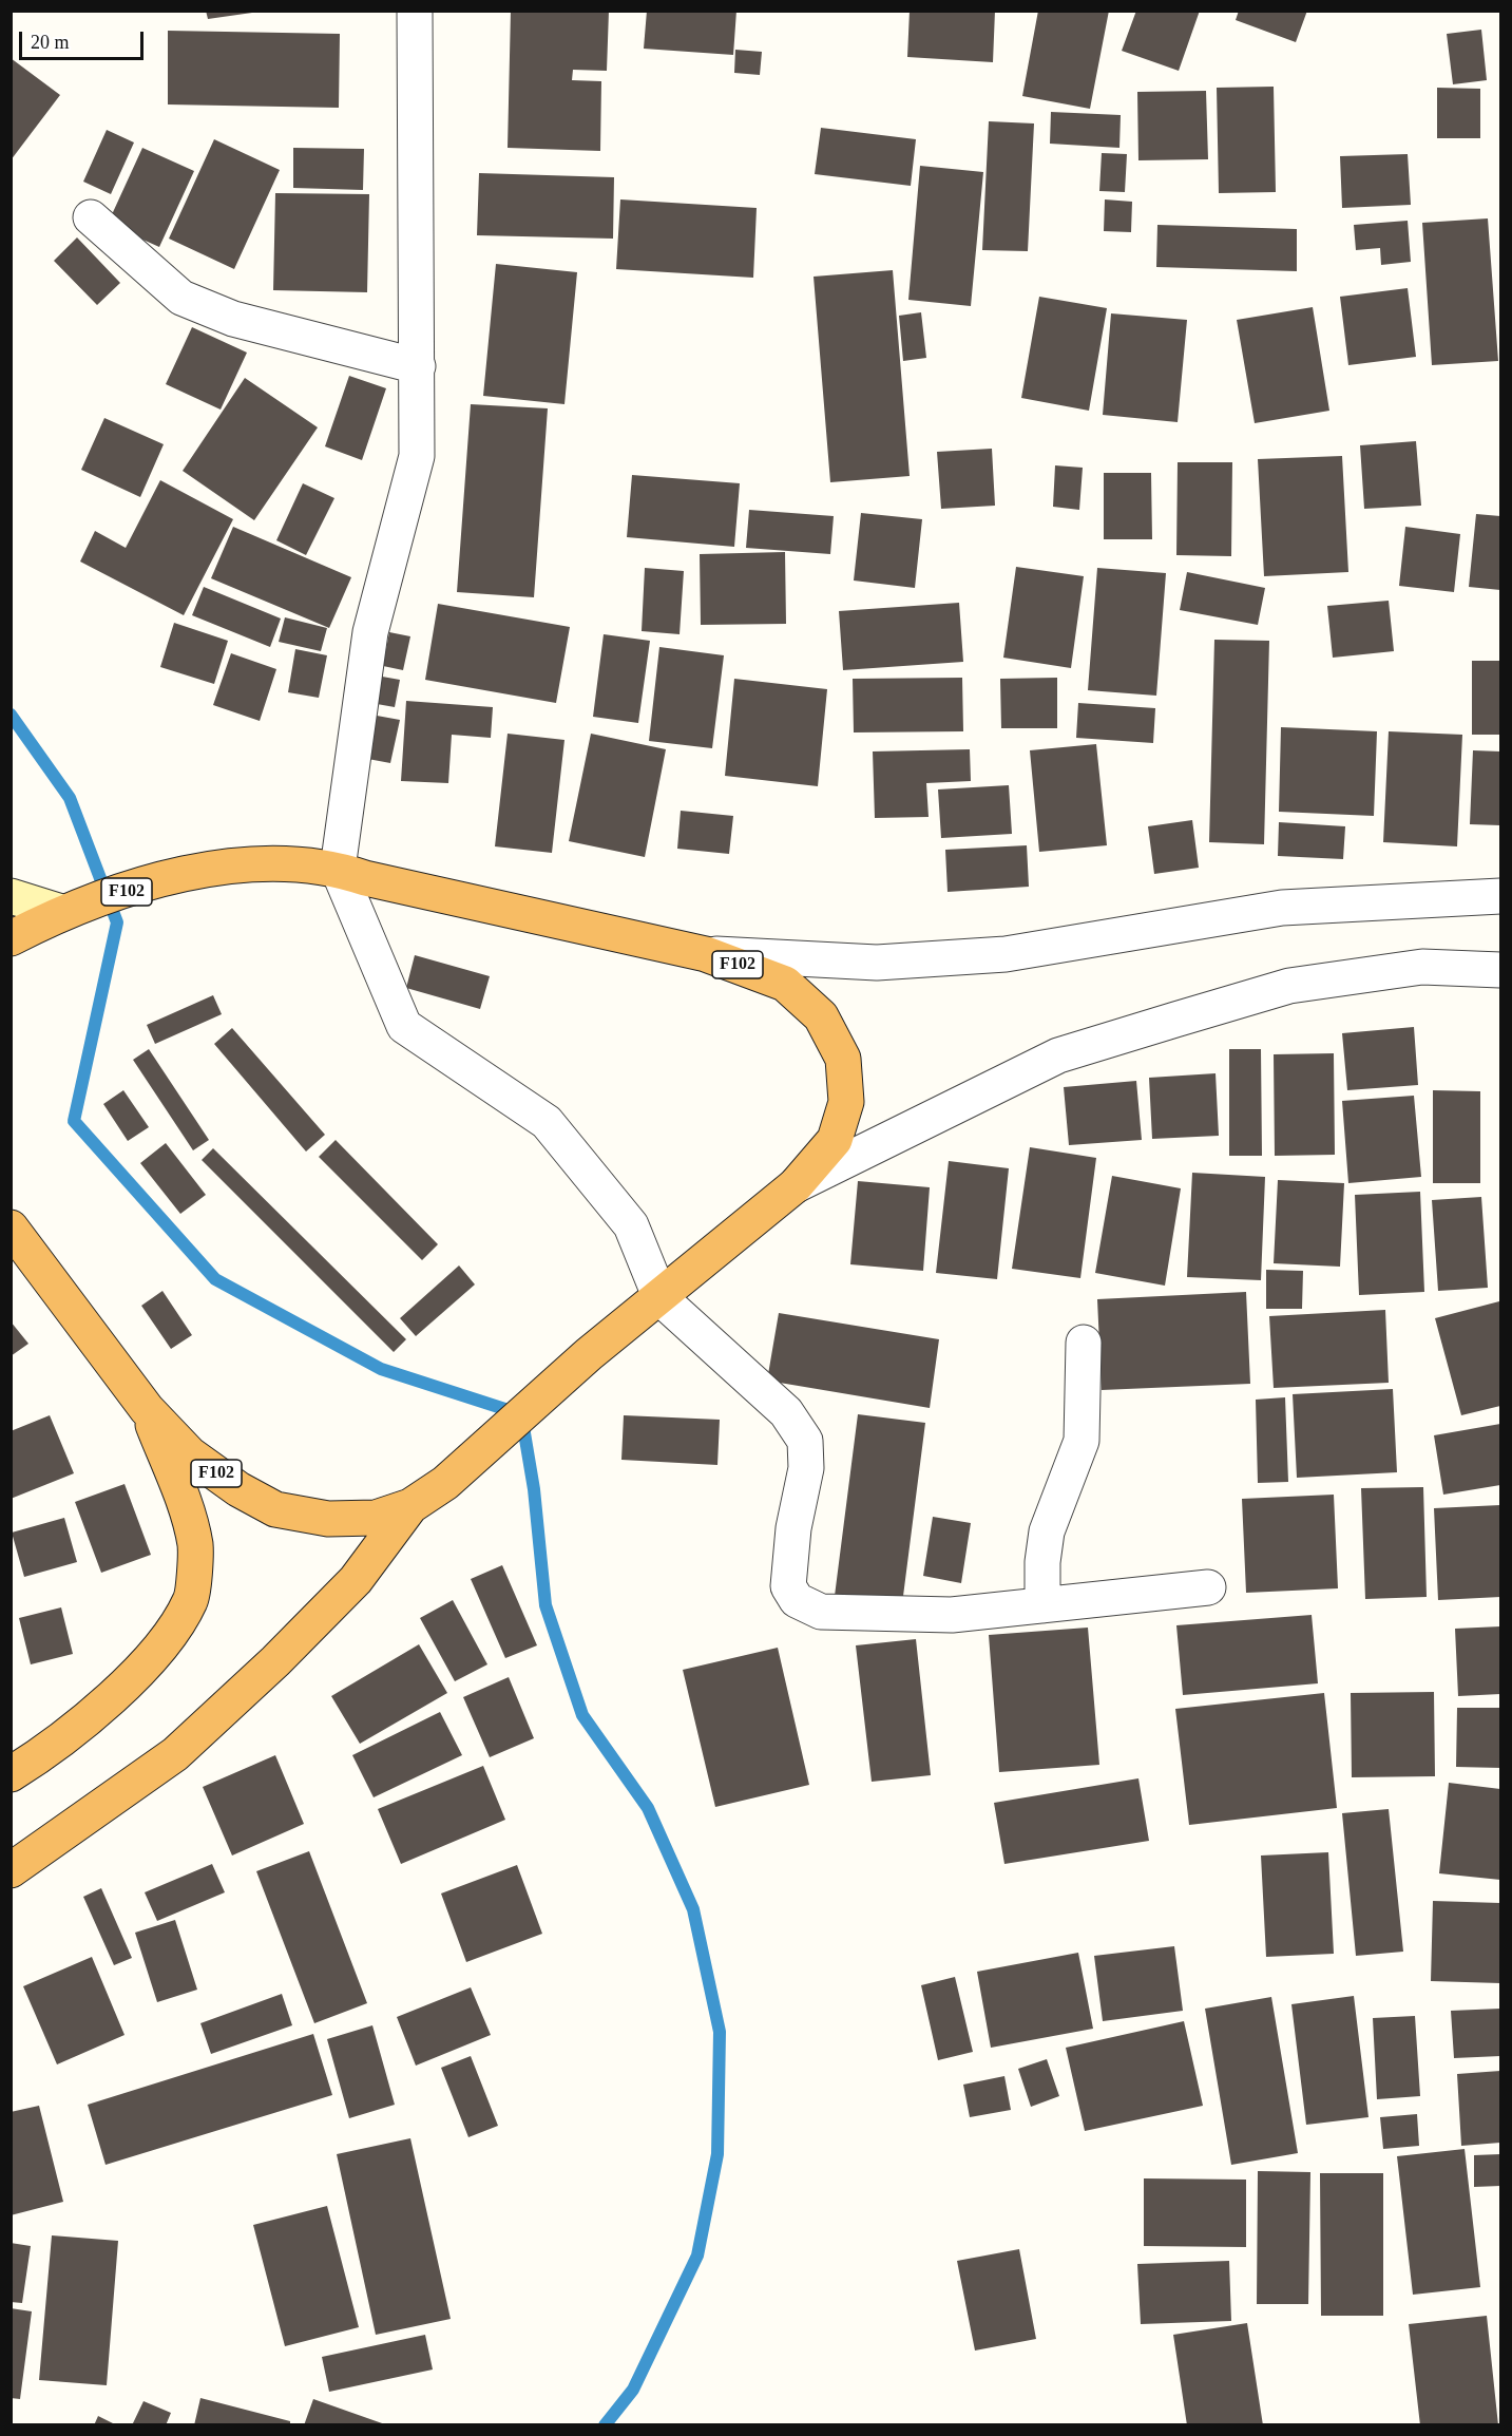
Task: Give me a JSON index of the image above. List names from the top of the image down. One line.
{"streets":{"highway":["F102"]},"scale_bar":"20 m"}
